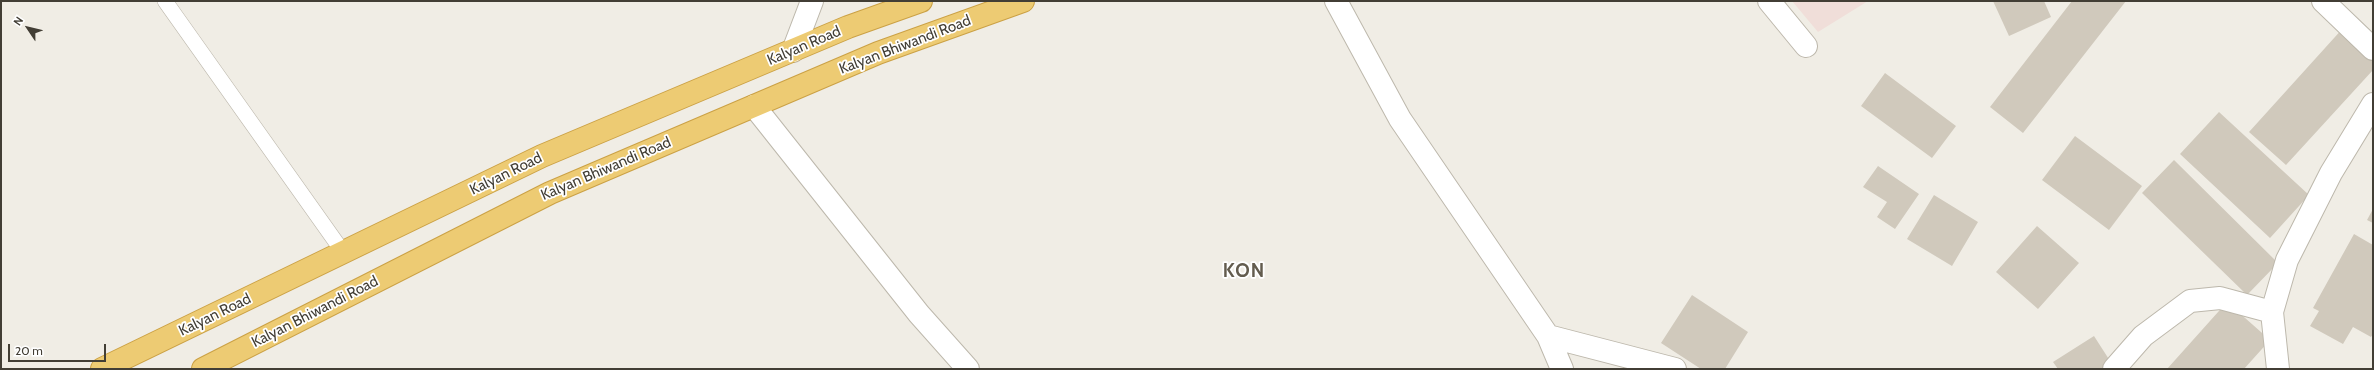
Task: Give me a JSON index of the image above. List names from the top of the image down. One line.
{"streets":{"highway":["Kalyan Bhiwandi Road","Kalyan Road"]},"districts":["KON"],"scale_bar":"20 m","north":"top left"}
